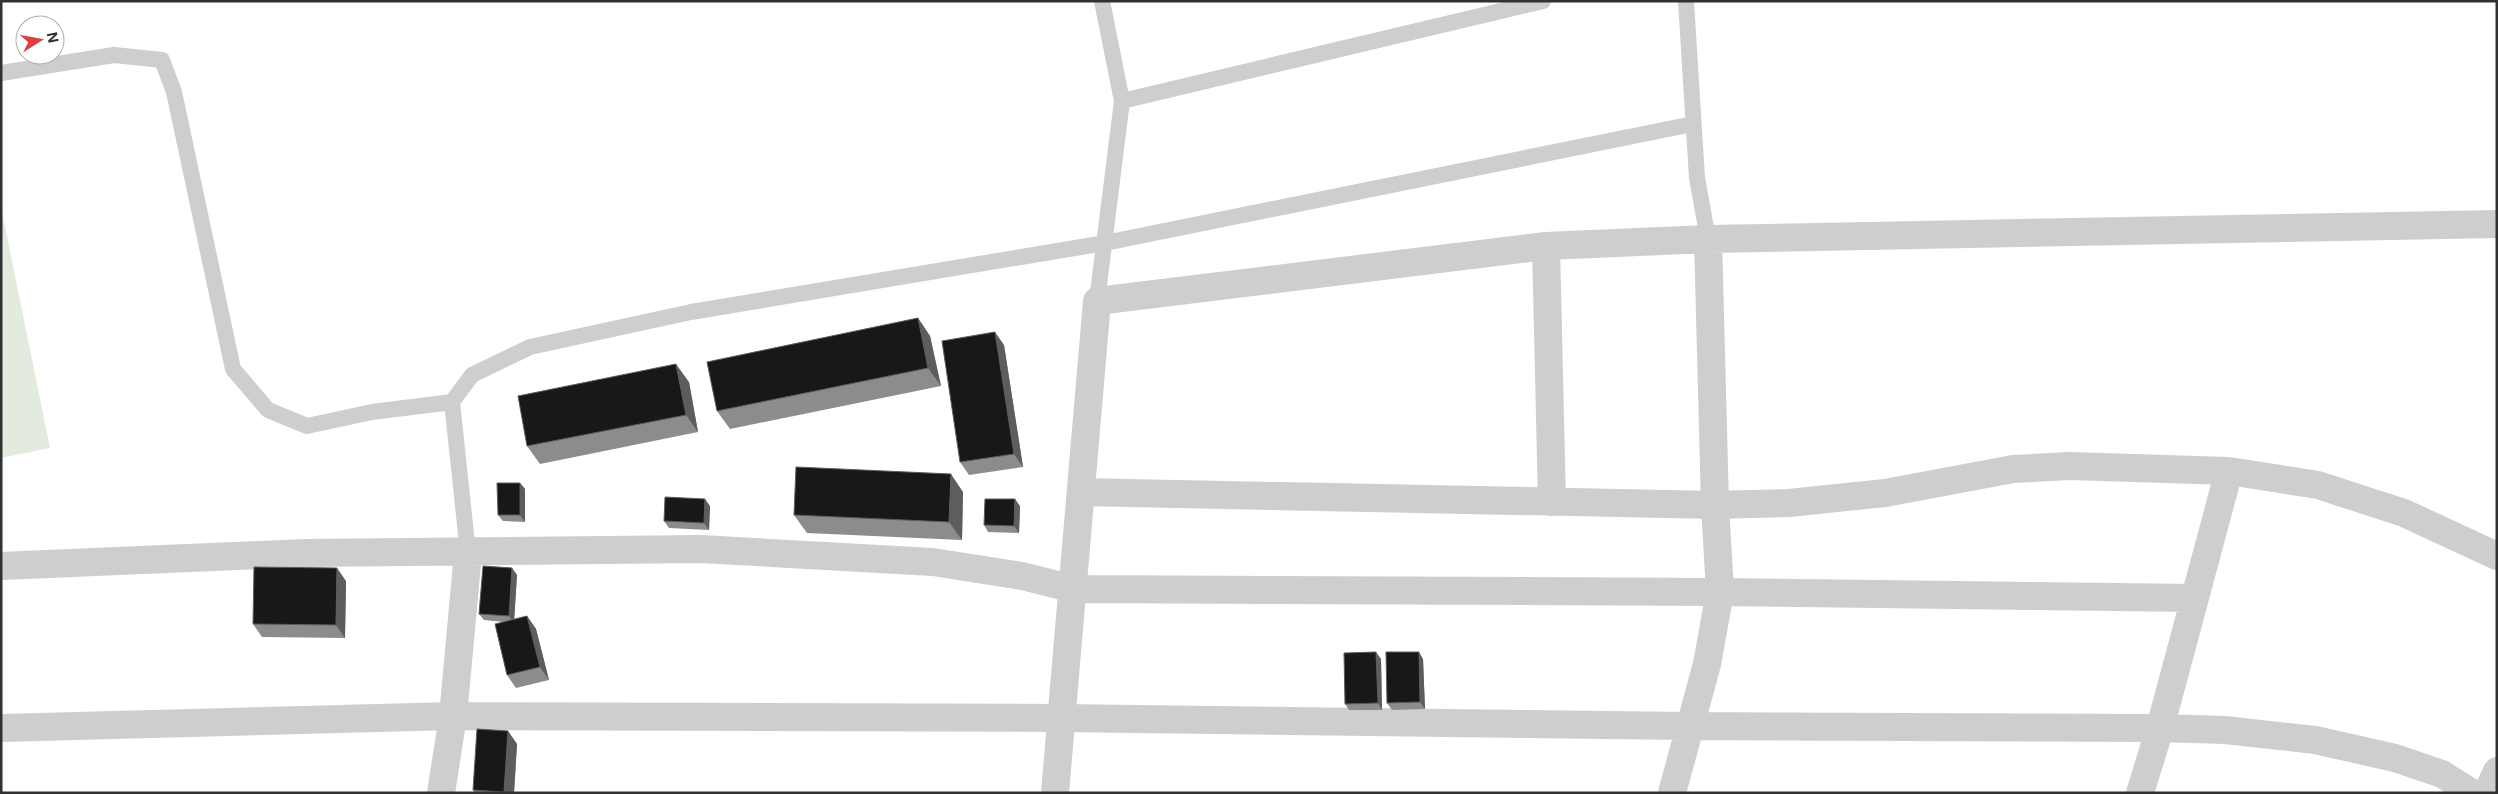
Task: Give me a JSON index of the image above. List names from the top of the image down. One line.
{"north":"right"}
